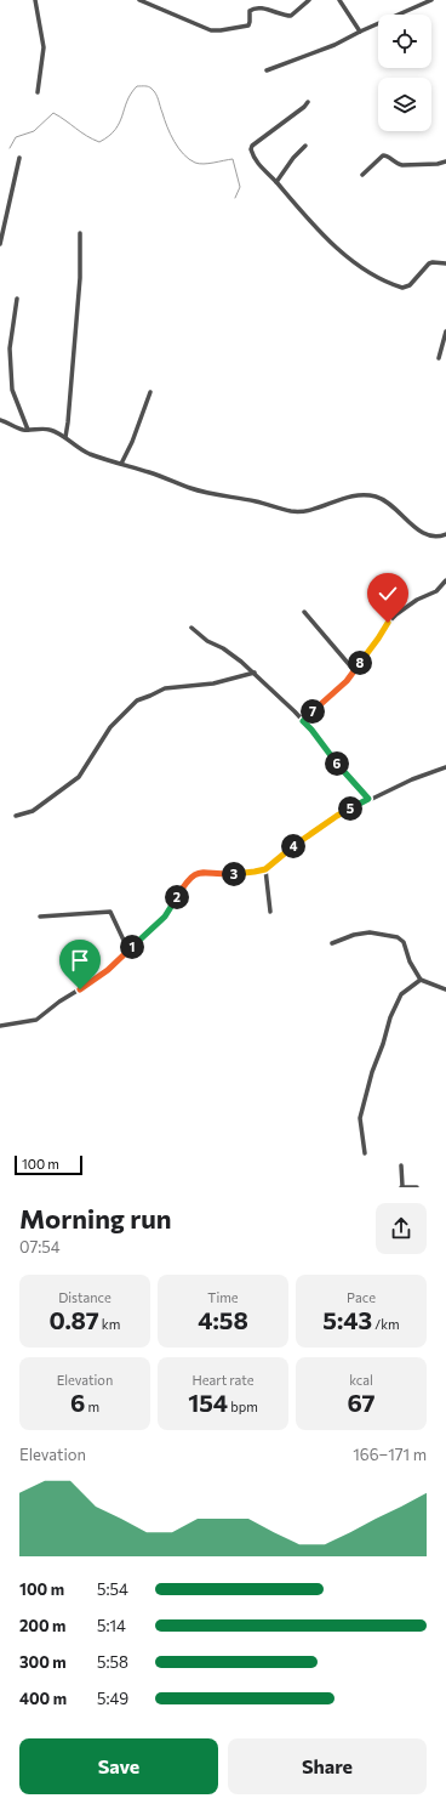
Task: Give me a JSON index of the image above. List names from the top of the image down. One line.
{"scale_bar":"100 m","page":{"pins":["8","7","6","5","4","3","2","1"],"scale":"100 m","heading":["Morning run","07:54"],"stats":[["Distance","0.87 km"],["Time","4:58"],["Pace","5:43 /km"],["Elevation","6 m"],["Heart rate","154 bpm"],["kcal","67"]],"chart":["Elevation","166–171 m"],"list":[{"name":"100 m","note":"5:54"},{"name":"200 m","note":"5:14"},{"name":"300 m","note":"5:58"},{"name":"400 m","note":"5:49"}],"buttons":["Save","Share"]}}
